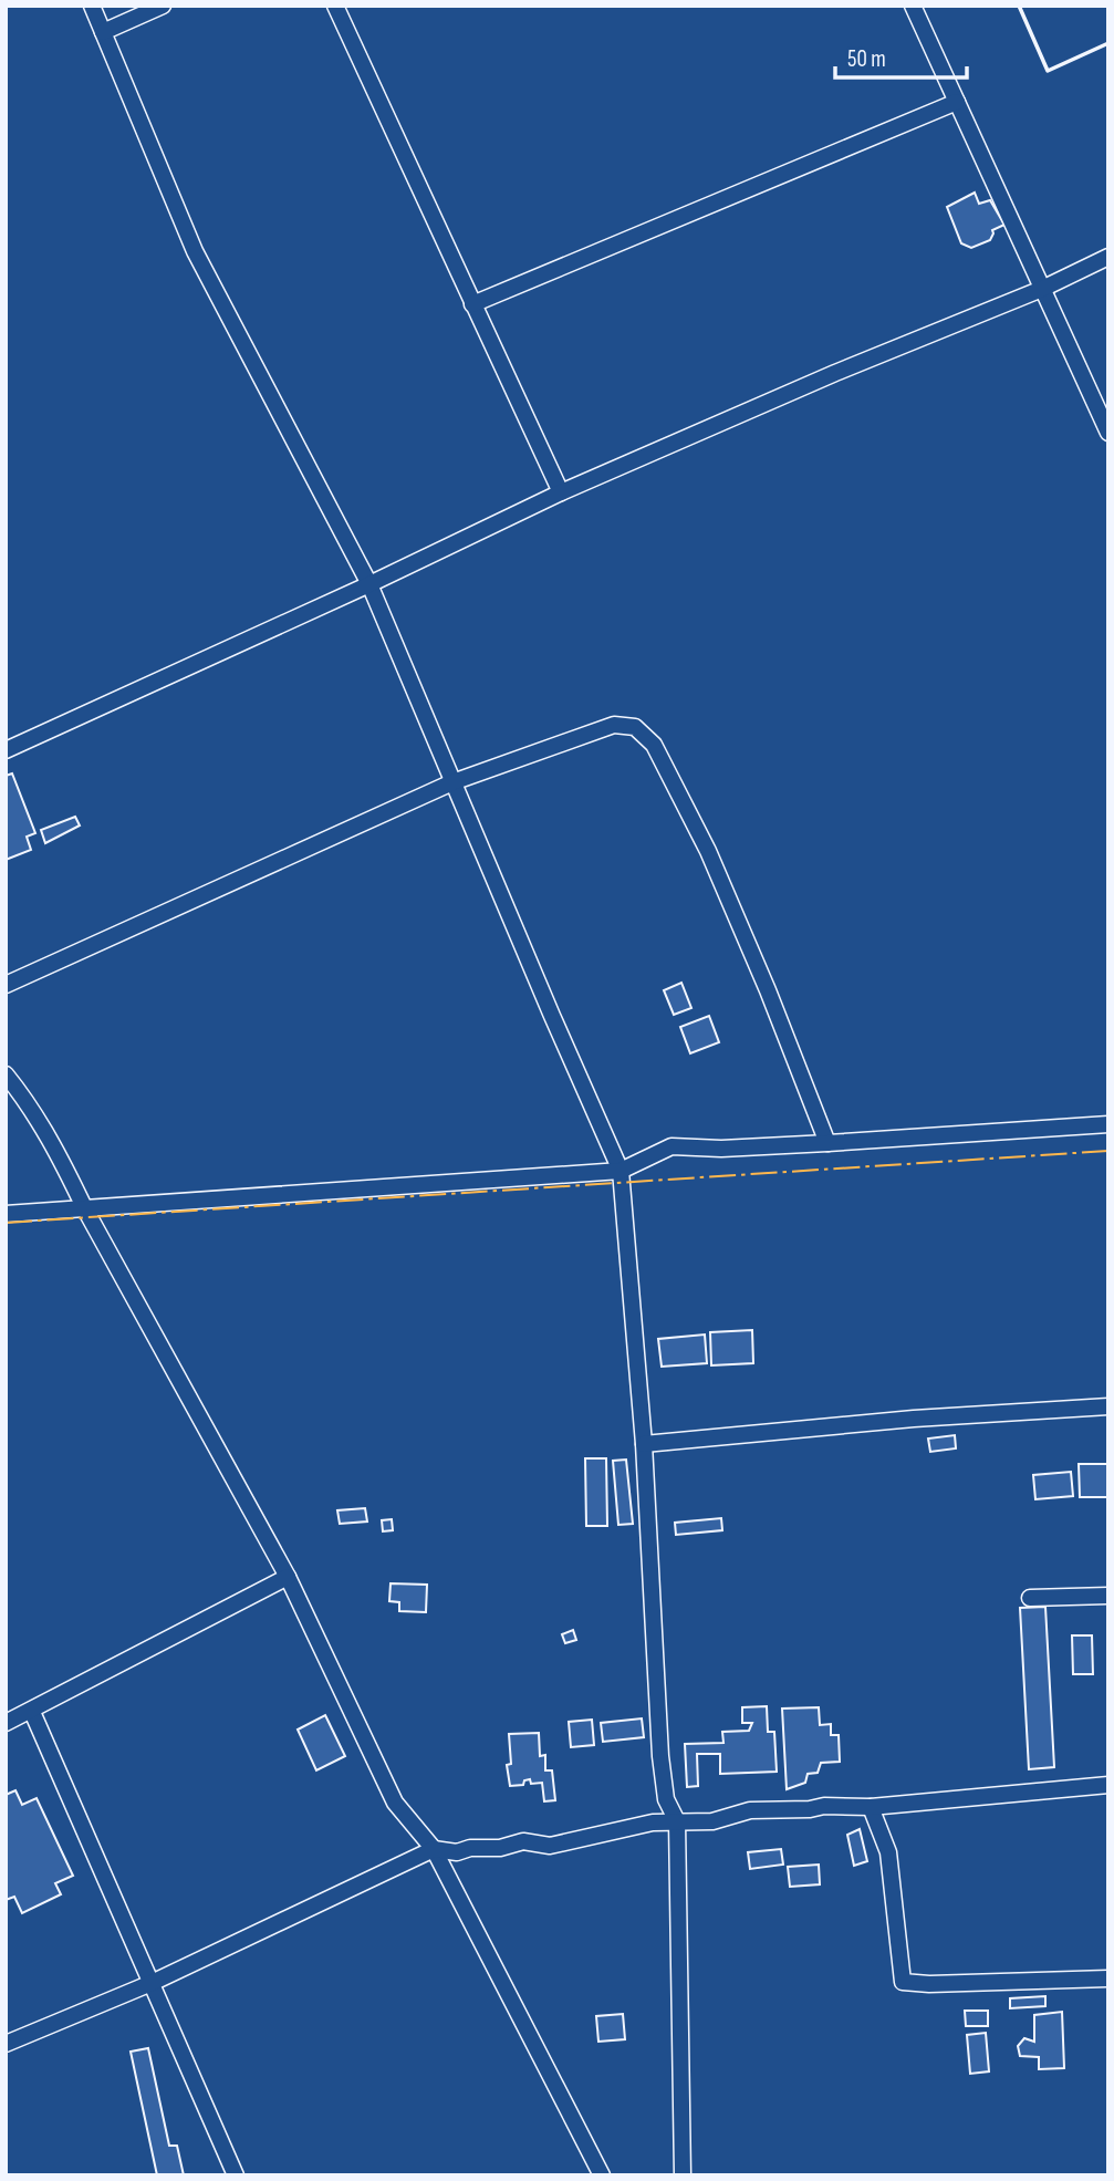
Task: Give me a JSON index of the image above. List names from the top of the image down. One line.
{"scale_bar":"50 m"}
